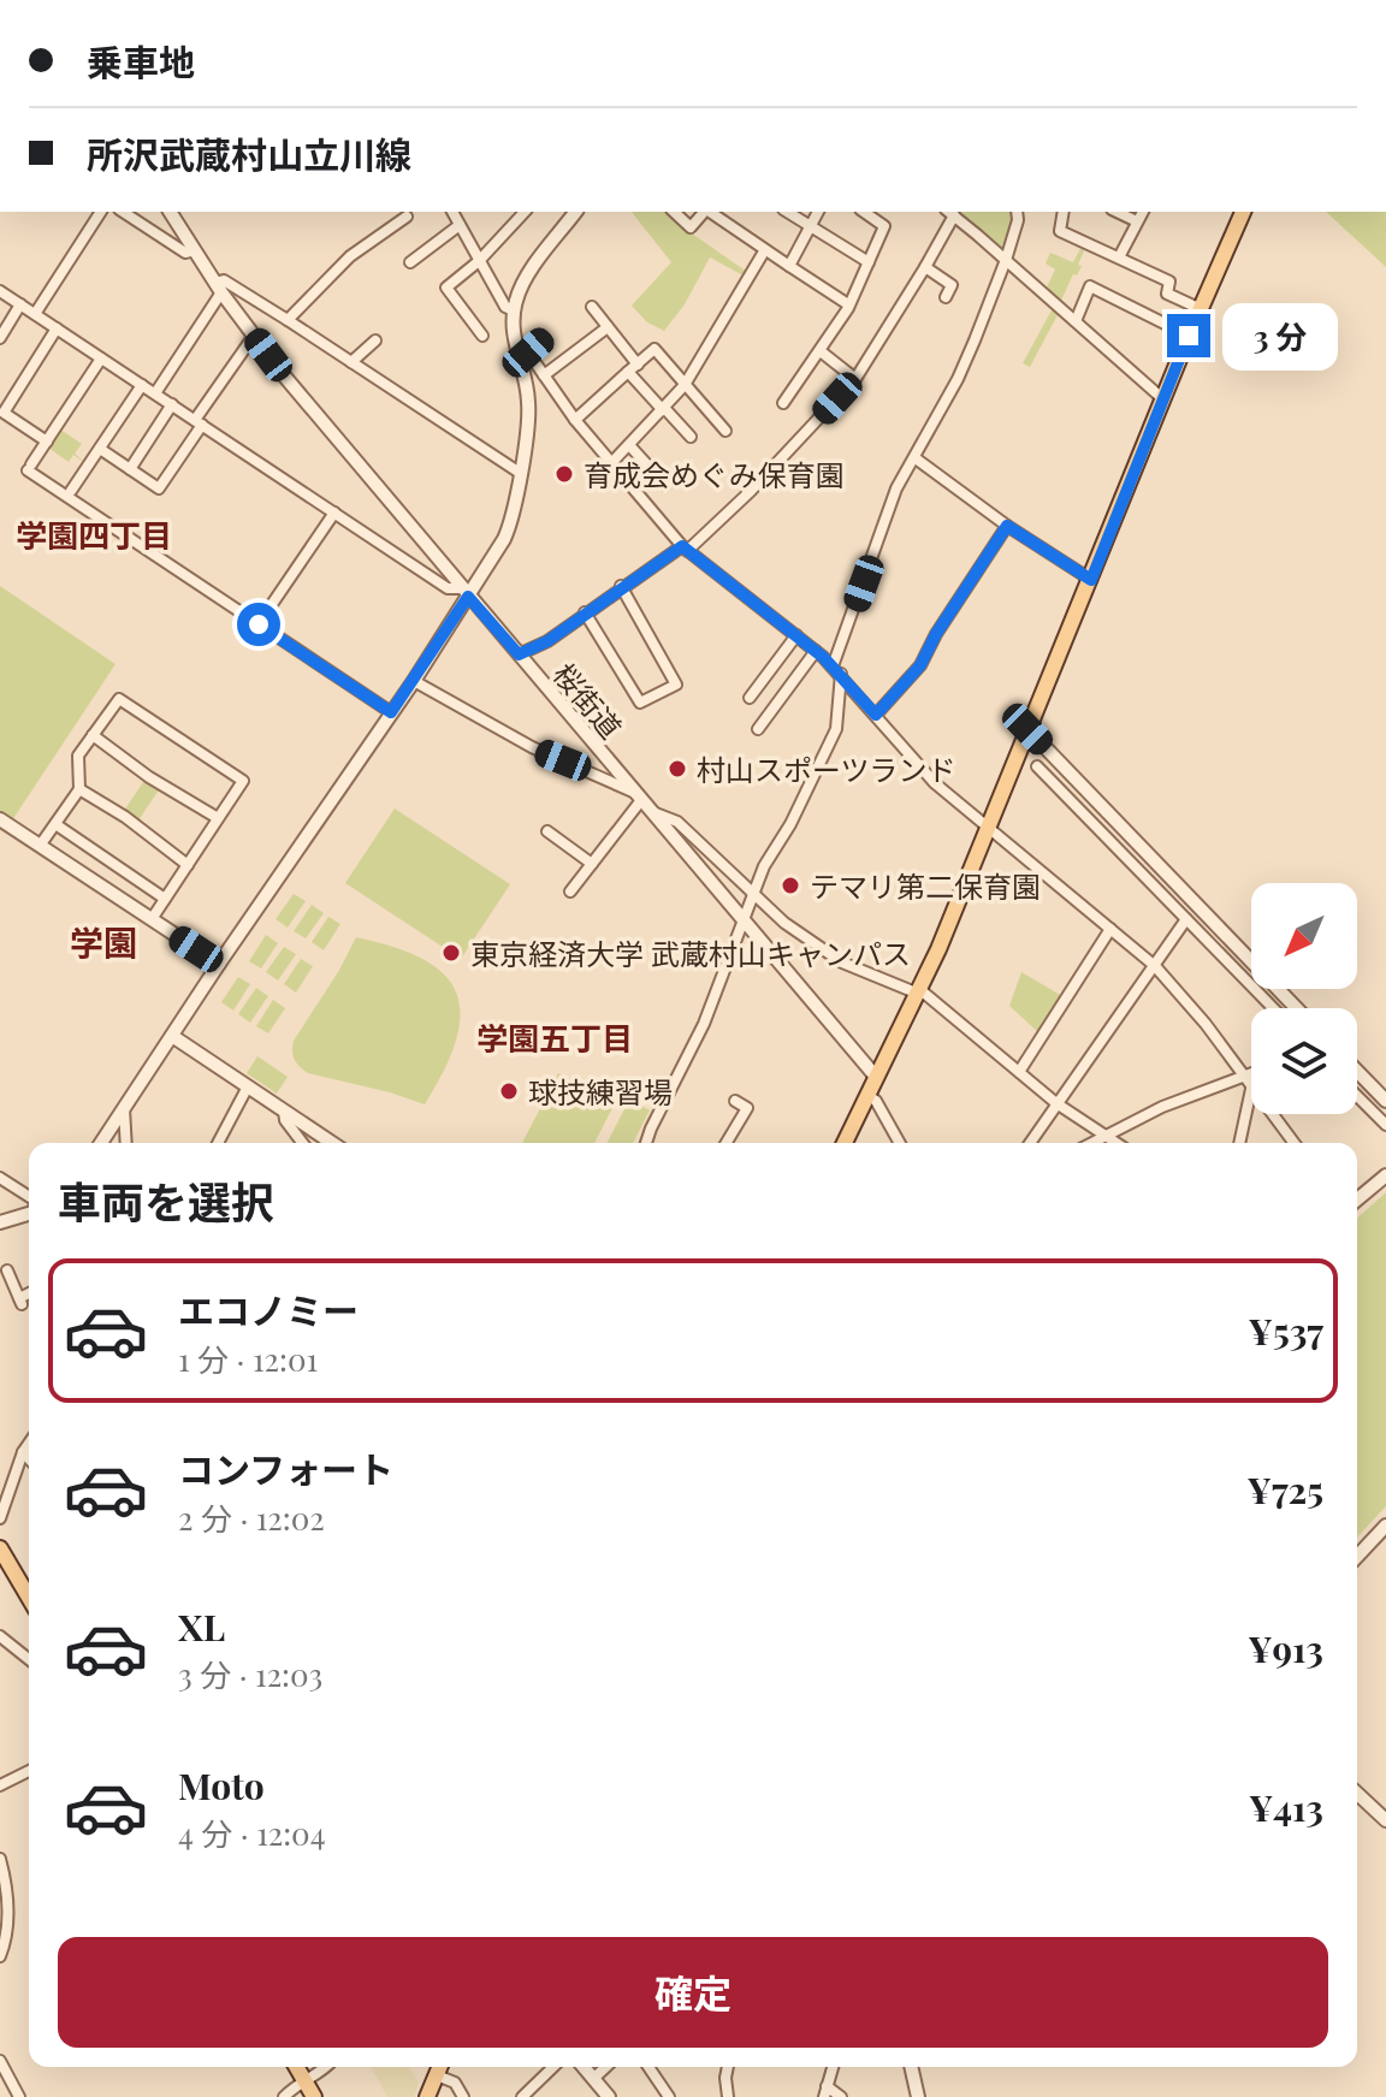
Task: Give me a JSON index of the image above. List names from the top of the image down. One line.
{"streets":{"street":["桜街道"]},"districts":["学園四丁目","学園","学園五丁目"],"places":["育成会めぐみ保育園","村山スポーツランド","テマリ第二保育園","東京経済大学 武蔵村山キャンパス","球技練習場"],"north":"bottom left","page":{"banner":["乗車地","所沢武蔵村山立川線"],"bubble":"3 分","heading":"車両を選択","list":[{"name":"エコノミー","note":"1 分 · 12:01","value":"¥537"},{"name":"コンフォート","note":"2 分 · 12:02","value":"¥725"},{"name":"XL","note":"3 分 · 12:03","value":"¥913"},{"name":"Moto","note":"4 分 · 12:04","value":"¥413"}],"buttons":"確定"}}
